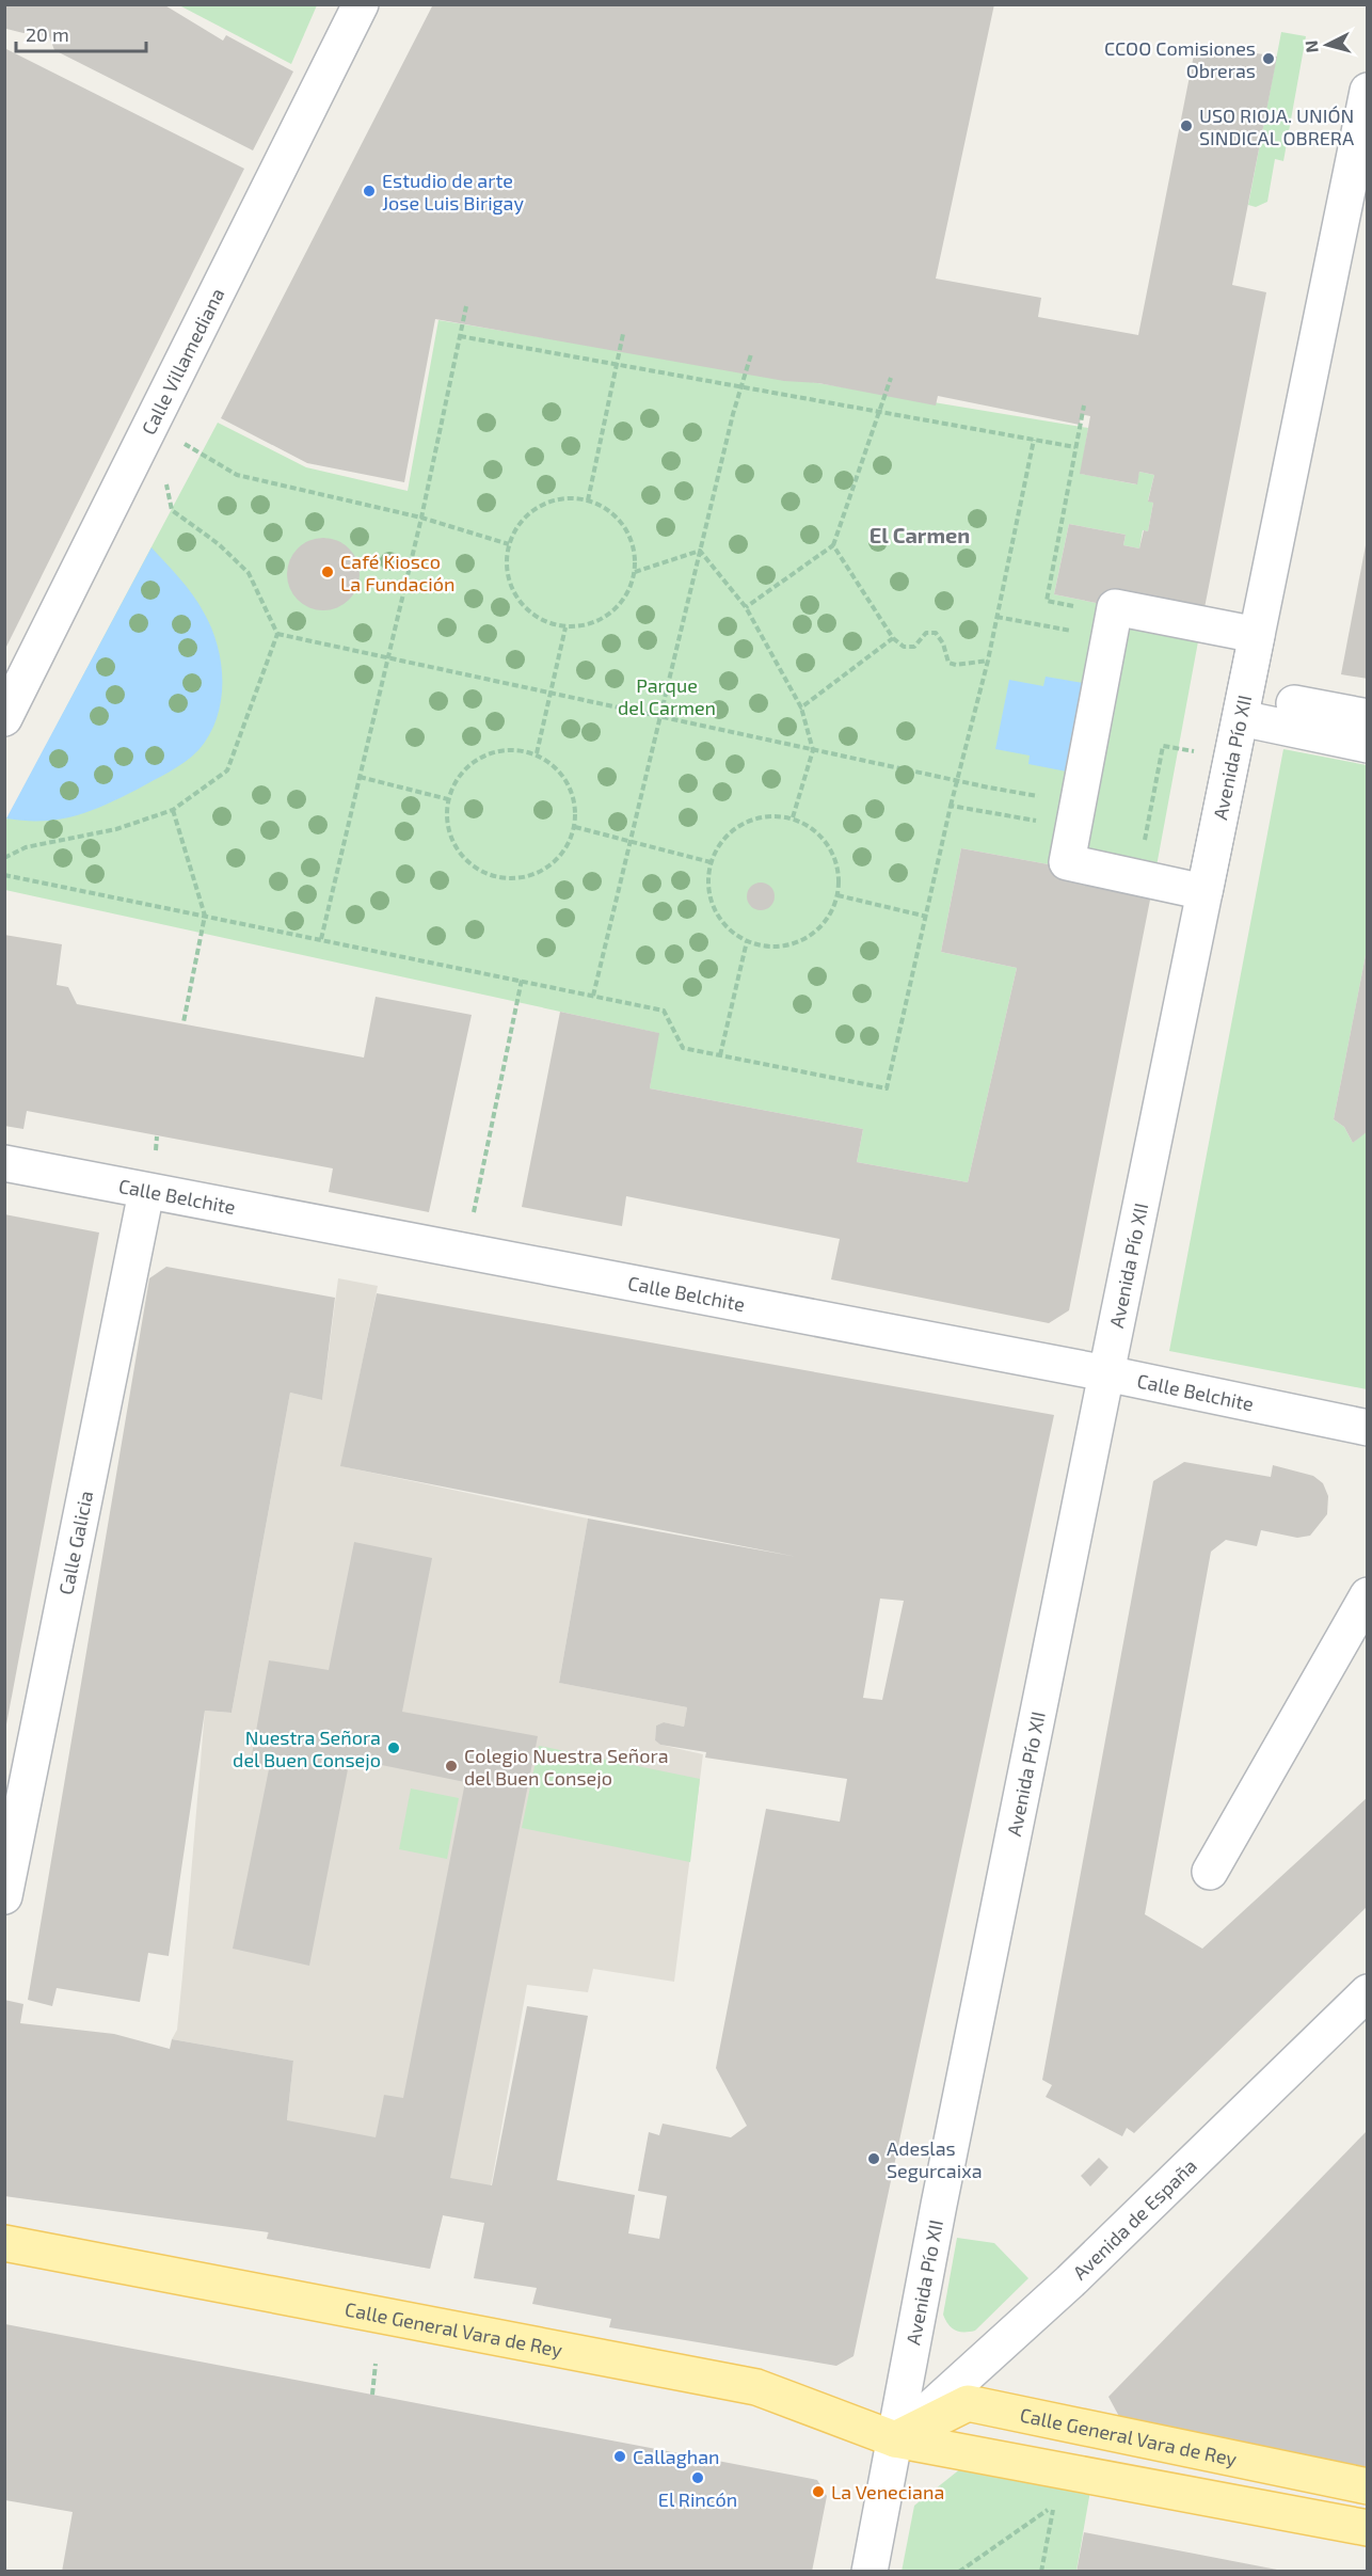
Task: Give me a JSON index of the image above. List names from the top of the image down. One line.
{"streets":{"main road":["Calle General Vara de Rey"],"street":["Calle Villamediana","Avenida Pío XII","Calle Belchite","Calle Galicia","Avenida de España"]},"crossings":[["Avenida Pío XII","Calle Belchite"],["Avenida Pío XII","Avenida de España"],["Avenida Pío XII","Calle General Vara de Rey"],["Calle Belchite","Calle Galicia"],["Avenida de España","Calle General Vara de Rey"]],"districts":["El Carmen"],"parks":["Parque del Carmen"],"places":["CCOO Comisiones Obreras","USO RIOJA. UNIÓN SINDICAL OBRERA","Estudio de arte Jose Luis Birigay","Café Kiosco La Fundación","Nuestra Señora del Buen Consejo","Colegio Nuestra Señora del Buen Consejo","Adeslas Segurcaixa","Callaghan","El Rincón","La Veneciana"],"scale_bar":"20 m","north":"left"}
